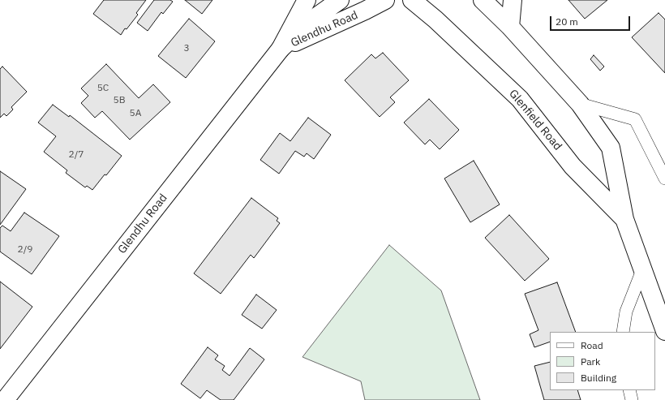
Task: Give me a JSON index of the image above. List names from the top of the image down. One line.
{"streets":{"main road":["Glendhu Road","Glenfield Road"]},"house_numbers":["3","5C","5B","5A","2/7","2/9"],"legend":["Road","Park","Building"],"scale_bar":"20 m"}
